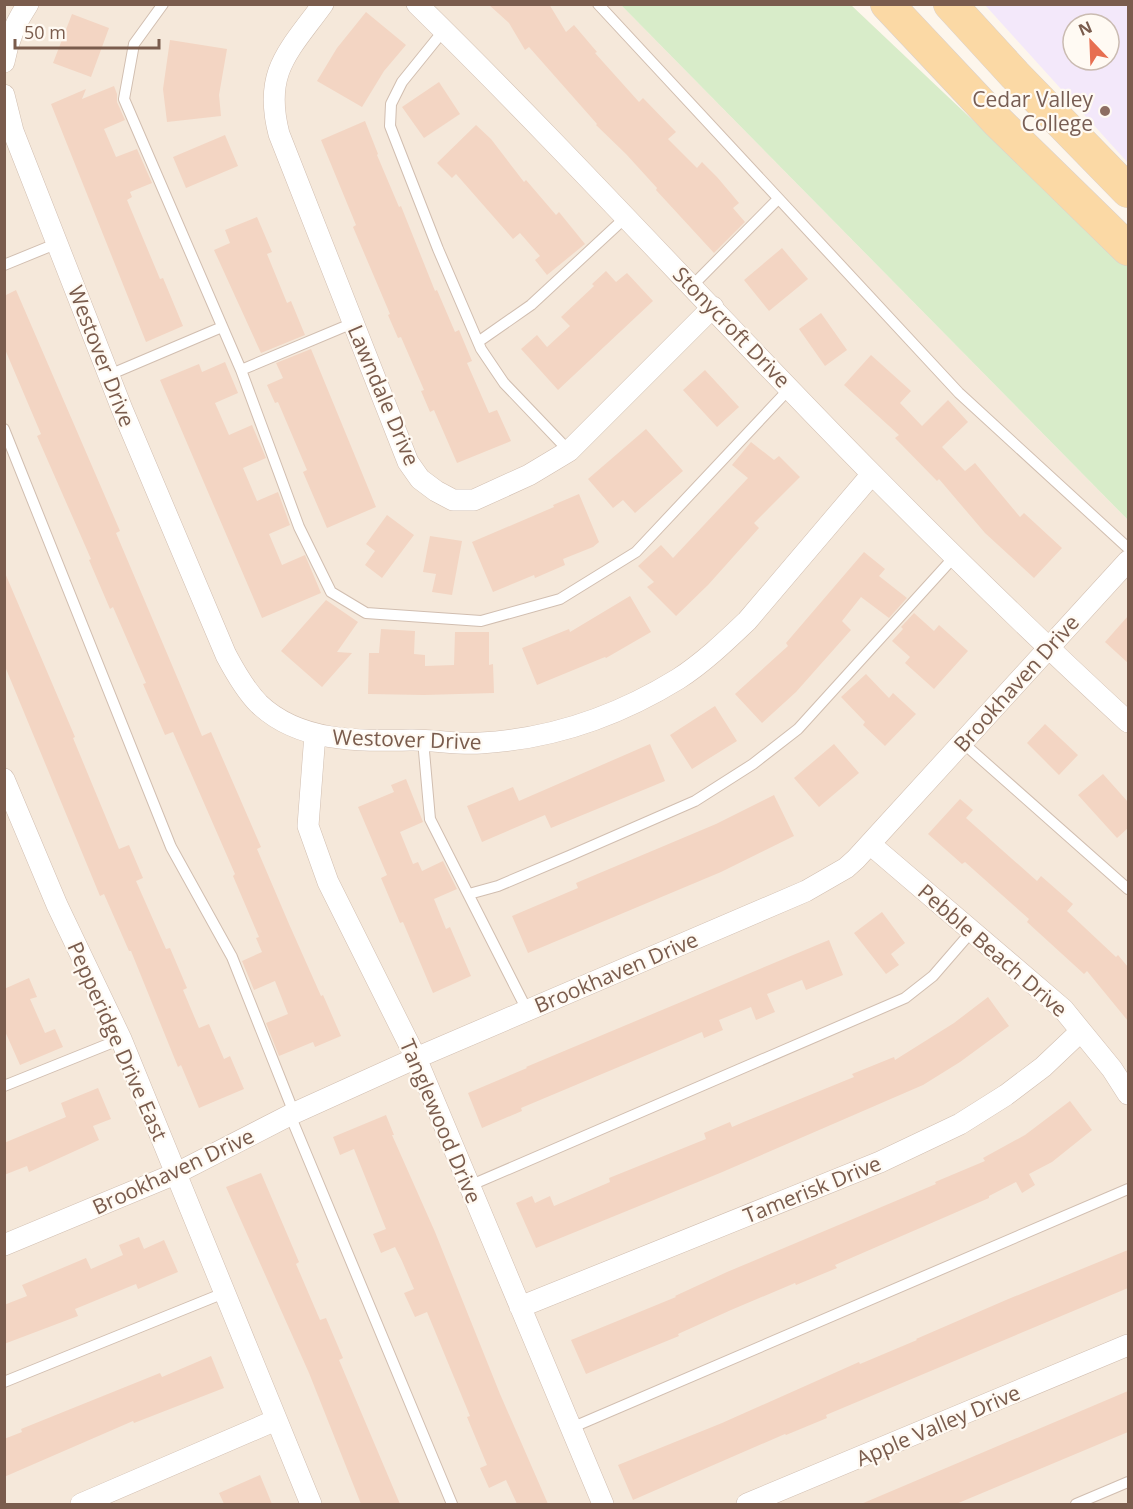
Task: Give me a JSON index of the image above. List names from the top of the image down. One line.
{"streets":{"street":["Stonycroft Drive","Westover Drive","Lawndale Drive","Brookhaven Drive","Pebble Beach Drive","Pepperidge Drive East","Tanglewood Drive","Tamerisk Drive","Apple Valley Drive"]},"crossings":[["Stonycroft Drive","Westover Drive"],["Stonycroft Drive","Lawndale Drive"],["Stonycroft Drive","Brookhaven Drive"],["Westover Drive","Tanglewood Drive"],["Brookhaven Drive","Pebble Beach Drive"],["Brookhaven Drive","Pepperidge Drive East"],["Brookhaven Drive","Tanglewood Drive"],["Pebble Beach Drive","Tamerisk Drive"],["Tanglewood Drive","Tamerisk Drive"]],"places":["Cedar Valley College"],"scale_bar":"50 m","north":"top left"}
